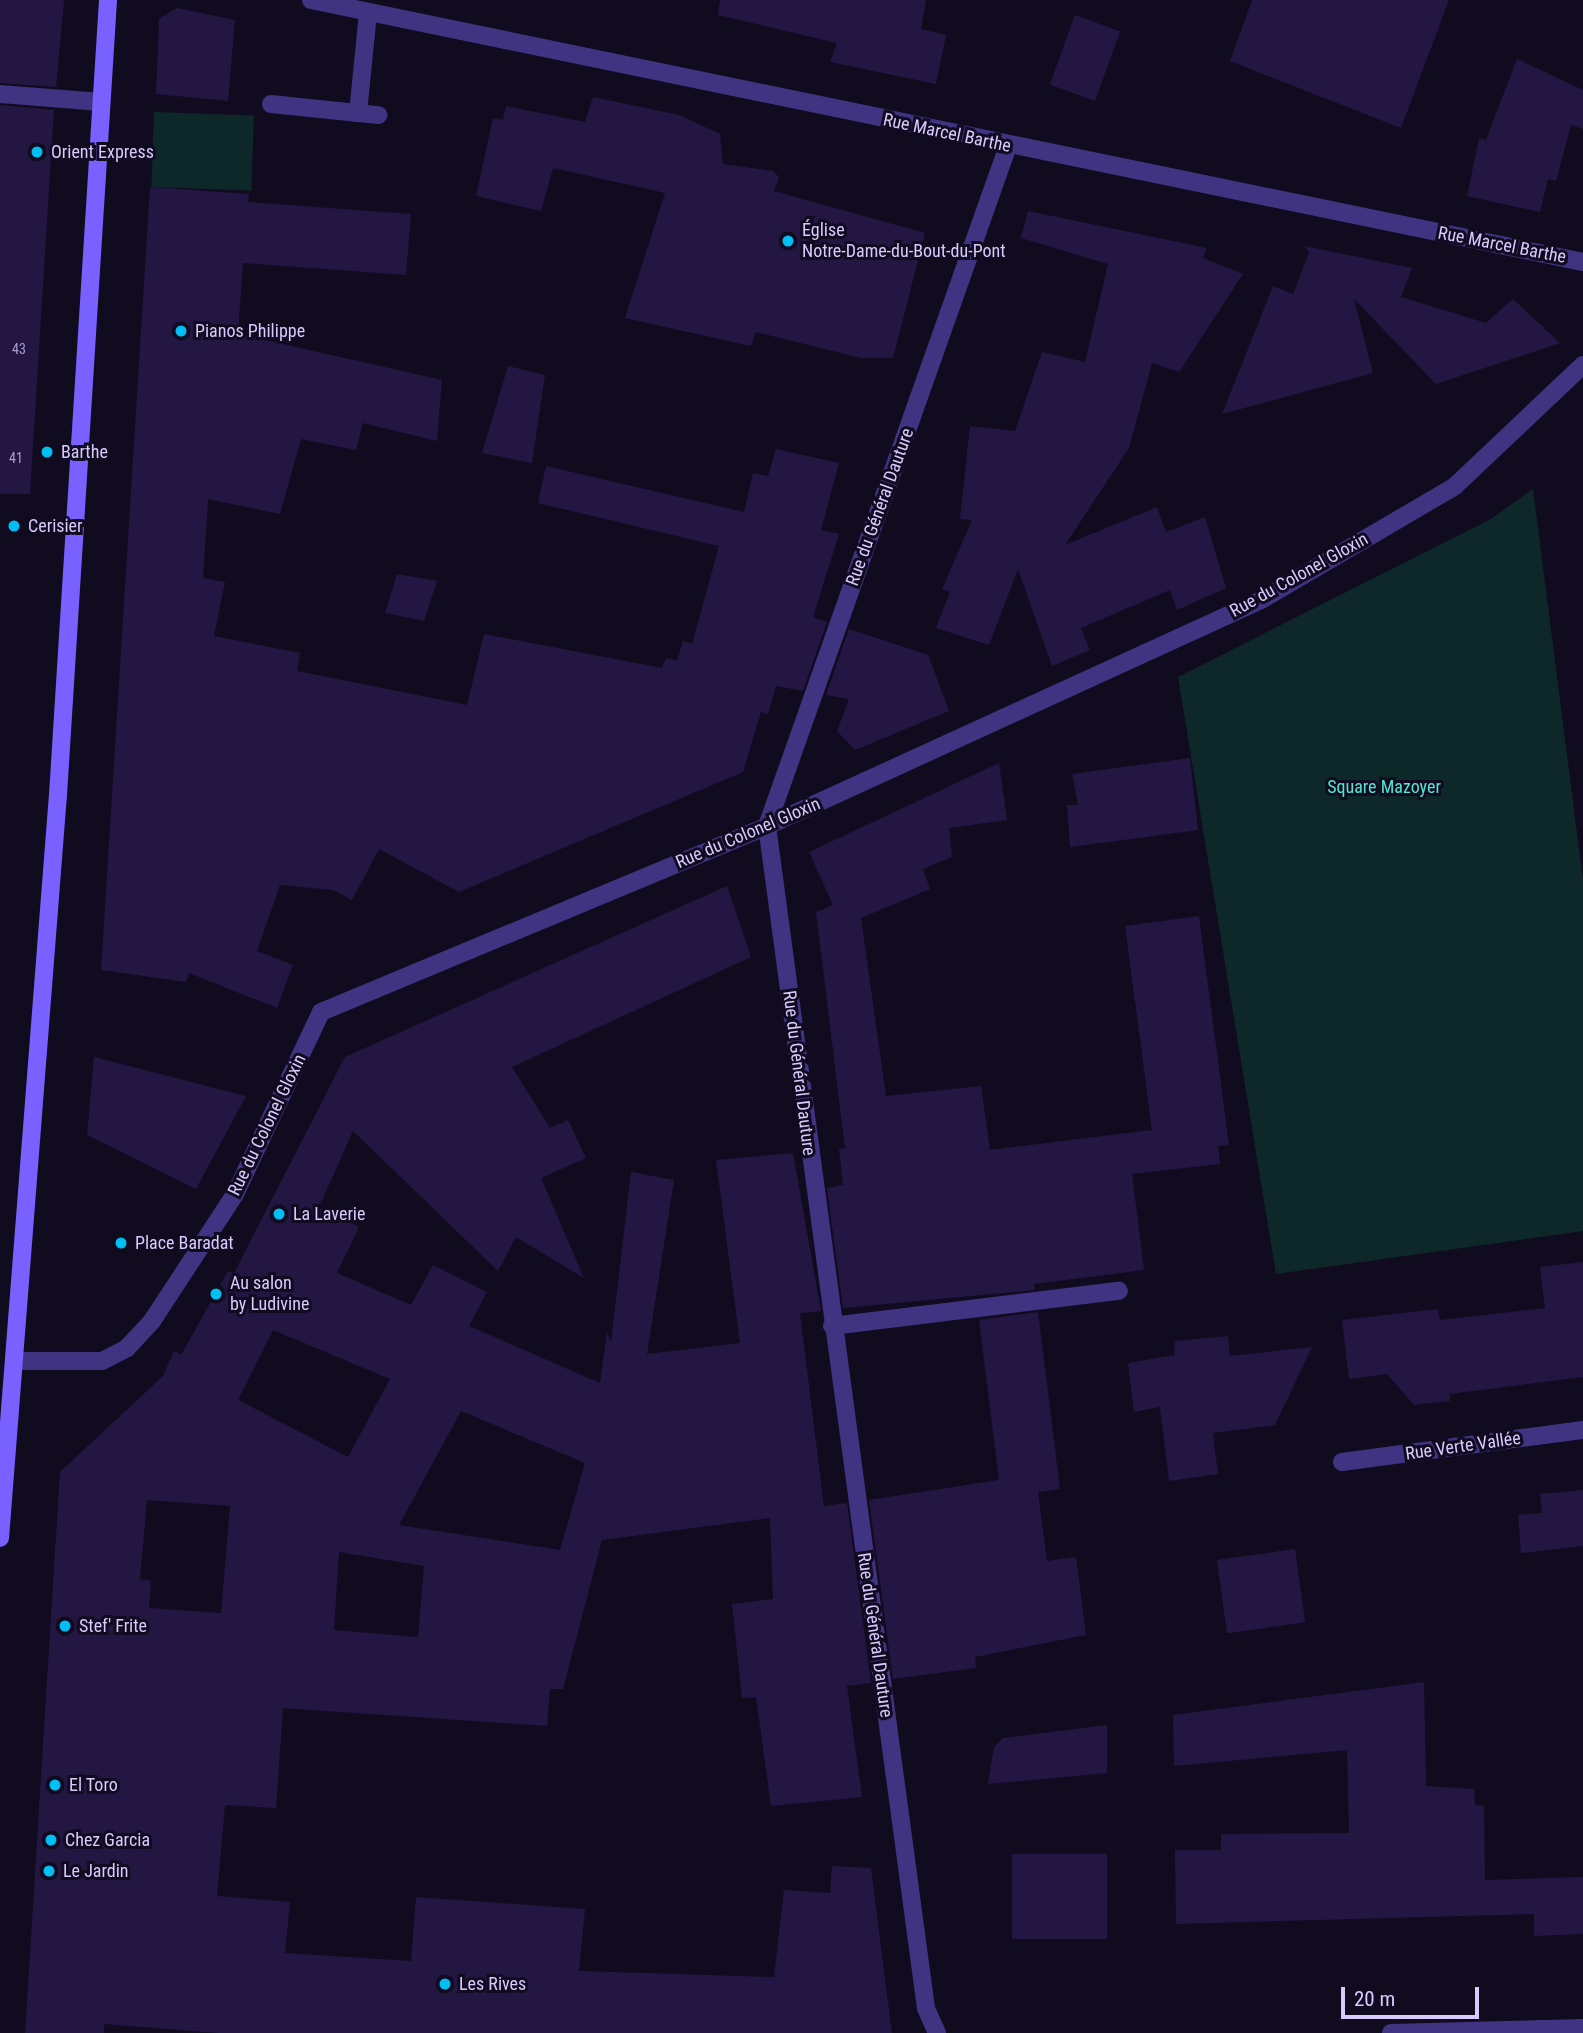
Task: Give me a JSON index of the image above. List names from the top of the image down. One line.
{"streets":{"street":["Rue Marcel Barthe","Rue du Général Dauture","Rue du Colonel Gloxin","Rue Verte Vallée"]},"crossings":[["Rue Marcel Barthe","Rue du Général Dauture"],["Rue du Général Dauture","Rue du Colonel Gloxin"]],"parks":["Square Mazoyer"],"places":["Orient Express","Église Notre-Dame-du-Bout-du-Pont","Pianos Philippe","Barthe","Cerisier","La Laverie","Place Baradat","Au salon by Ludivine","Stef' Frite","El Toro","Chez Garcia","Le Jardin","Les Rives"],"house_numbers":["43","41"],"scale_bar":"20 m"}
